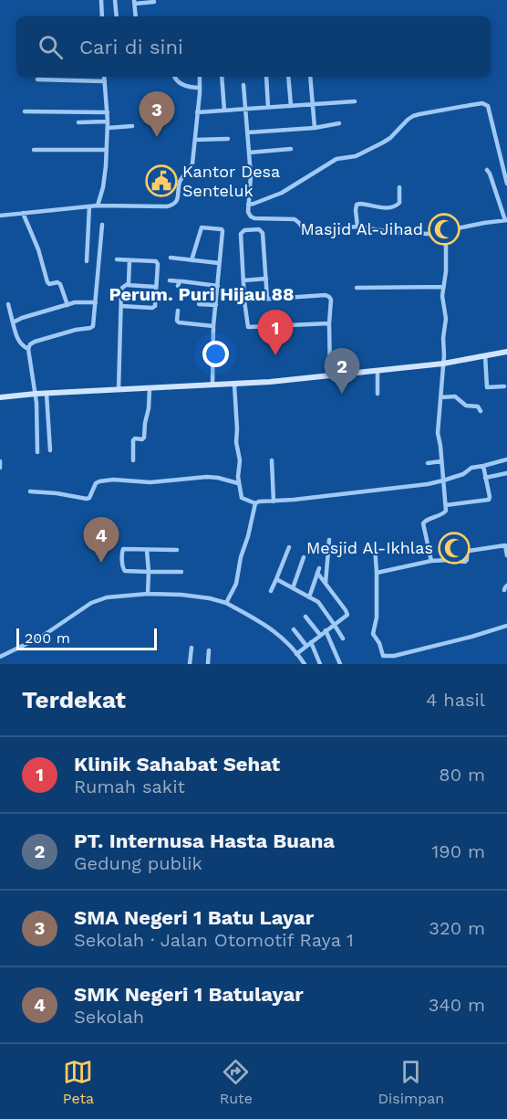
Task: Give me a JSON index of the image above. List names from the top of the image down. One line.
{"districts":["Perum. Puri Hijau 88"],"places":{"public building":["Kantor Desa Senteluk"],"mosque":["Masjid Al-Jihad","Mesjid Al-Ikhlas"]},"scale_bar":"200 m","page":{"search":"Cari di sini","pins":["3","1","2","4"],"scale":"200 m","heading":["Terdekat","4 hasil"],"list":[{"mark":"1","name":"Klinik Sahabat Sehat","note":"Rumah sakit","value":"80 m"},{"mark":"2","name":"PT. Internusa Hasta Buana","note":"Gedung publik","value":"190 m"},{"mark":"3","name":"SMA Negeri 1 Batu Layar","note":"Sekolah · Jalan Otomotif Raya 1","value":"320 m"},{"mark":"4","name":"SMK Negeri 1 Batulayar","note":"Sekolah","value":"340 m"}],"nav":["Peta","Rute","Disimpan"]}}
